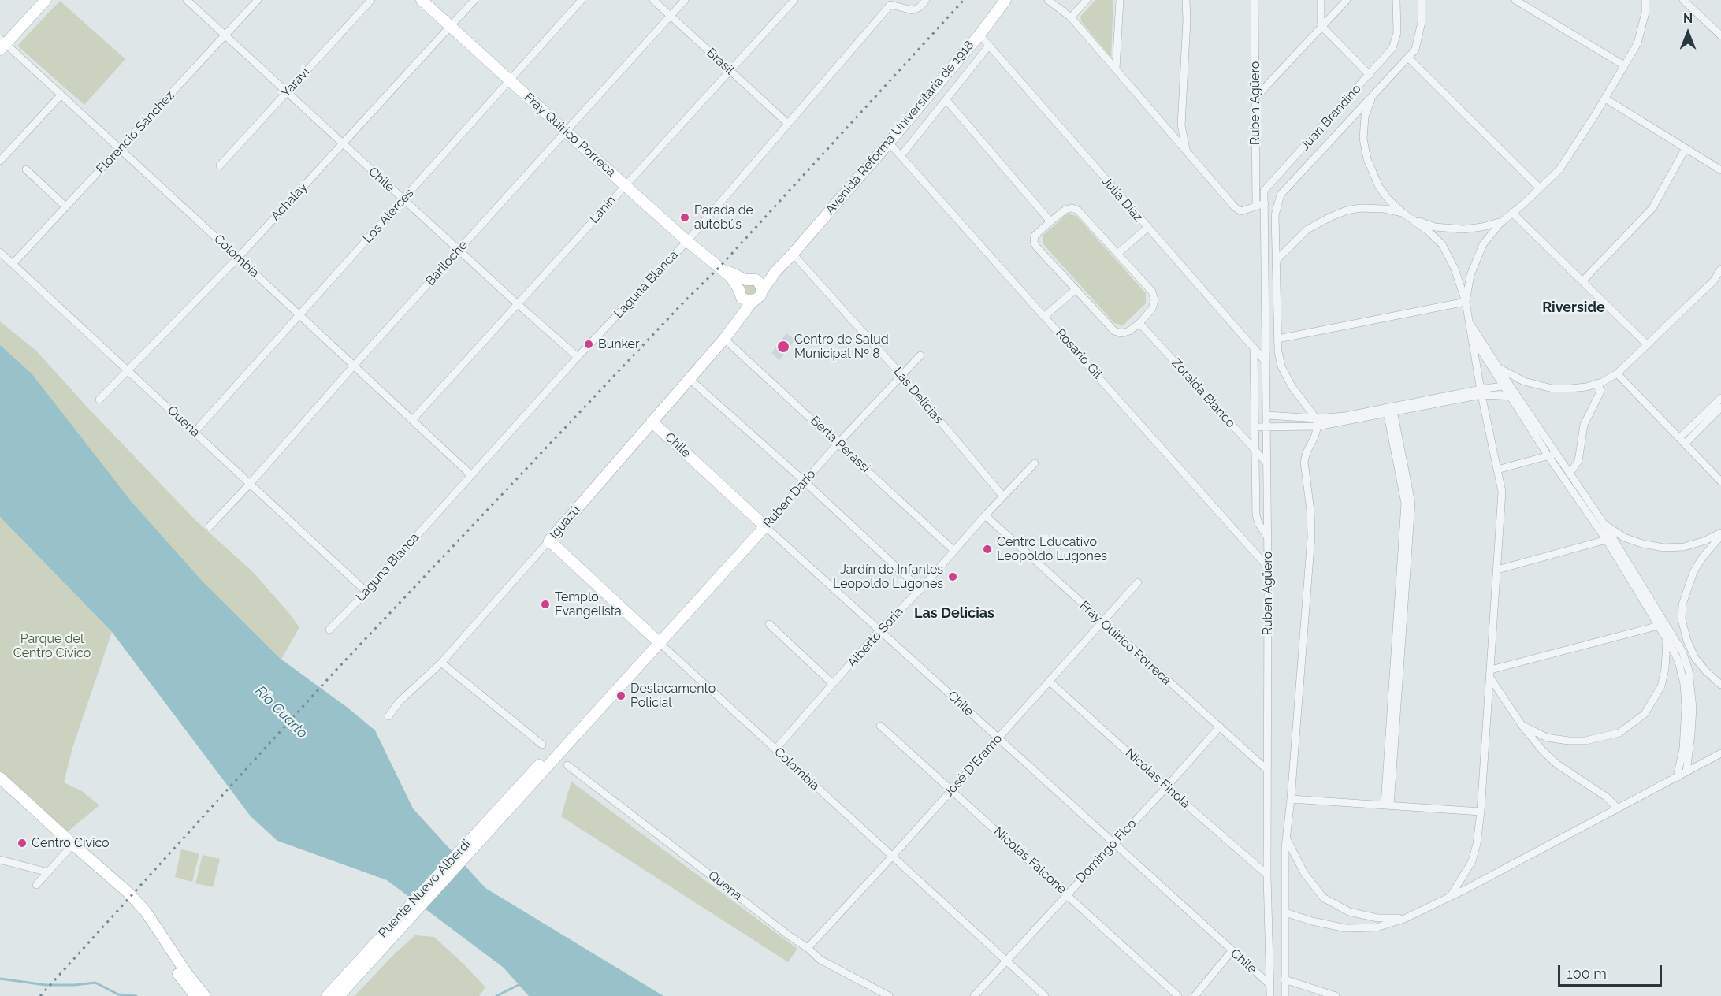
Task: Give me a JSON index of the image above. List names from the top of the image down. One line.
{"streets":{"main road":["Avenida Reforma Universitaria de 1918","Fray Quirico Porreca","Chile","Colombia","Ruben Darío","Iguazú","Puente Nuevo Alberdi"],"street":["Brasil","Yaraví","Ruben Agüero","Juan Brandino","Florencio Sánchez","Julia Díaz","Achalay","Lanín","Los Alerces","Bariloche","Laguna Blanca","Rosario Gil","Zoraida Blanco","Las Delicias","Quena","Berta Perassi","Alberto Soria","José D'Eramo","Nicolas Finola","Domingo Fico","Nicolás Falcone"]},"crossings":[["Brasil","Lanín"],["Brasil","Bariloche"],["Brasil","Laguna Blanca"],["Yaraví","Chile"],["Ruben Agüero","Juan Brandino"],["Ruben Agüero","Fray Quirico Porreca"],["Ruben Agüero","Chile"],["Ruben Agüero","Julia Díaz"],["Ruben Agüero","Rosario Gil"],["Ruben Agüero","Zoraida Blanco"],["Ruben Agüero","Nicolas Finola"],["Avenida Reforma Universitaria de 1918","Julia Díaz"],["Avenida Reforma Universitaria de 1918","Rosario Gil"],["Avenida Reforma Universitaria de 1918","Las Delicias"],["Florencio Sánchez","Chile"],["Florencio Sánchez","Colombia"],["Florencio Sánchez","Quena"],["Fray Quirico Porreca","Achalay"],["Fray Quirico Porreca","Lanín"],["Fray Quirico Porreca","Los Alerces"],["Fray Quirico Porreca","Bariloche"],["Fray Quirico Porreca","Laguna Blanca"],["Fray Quirico Porreca","Iguazú"],["Fray Quirico Porreca","Alberto Soria"],["Fray Quirico Porreca","José D'Eramo"],["Fray Quirico Porreca","Domingo Fico"],["Chile","Achalay"],["Chile","Lanín"],["Chile","Los Alerces"],["Chile","Bariloche"],["Chile","Laguna Blanca"],["Chile","Ruben Darío"],["Chile","Iguazú"],["Chile","Alberto Soria"],["Chile","José D'Eramo"],["Chile","Domingo Fico"],["Achalay","Colombia"],["Achalay","Quena"],["Lanín","Colombia"],["Los Alerces","Colombia"],["Los Alerces","Quena"],["Colombia","Bariloche"],["Colombia","Laguna Blanca"],["Colombia","Ruben Darío"],["Colombia","Iguazú"],["Colombia","Alberto Soria"],["Colombia","José D'Eramo"],["Colombia","Domingo Fico"],["Bariloche","Quena"],["Laguna Blanca","Quena"],["Las Delicias","Ruben Darío"],["Las Delicias","Alberto Soria"],["Quena","José D'Eramo"],["Berta Perassi","Ruben Darío"],["Berta Perassi","Iguazú"],["Berta Perassi","Alberto Soria"],["Ruben Darío","Puente Nuevo Alberdi"],["José D'Eramo","Nicolas Finola"],["José D'Eramo","Nicolás Falcone"],["Nicolas Finola","Domingo Fico"],["Domingo Fico","Nicolás Falcone"]],"districts":["Riverside","Las Delicias"],"water":["Río Cuarto"],"parks":["Parque del Centro Cívico"],"places":["Parada de autobús","Bunker","Centro de Salud Municipal Nº 8","Centro Educativo Leopoldo Lugones","Jardín de Infantes Leopoldo Lugones","Templo Evangelista","Destacamento Policial","Centro Civico"],"scale_bar":"100 m","north":"top"}
